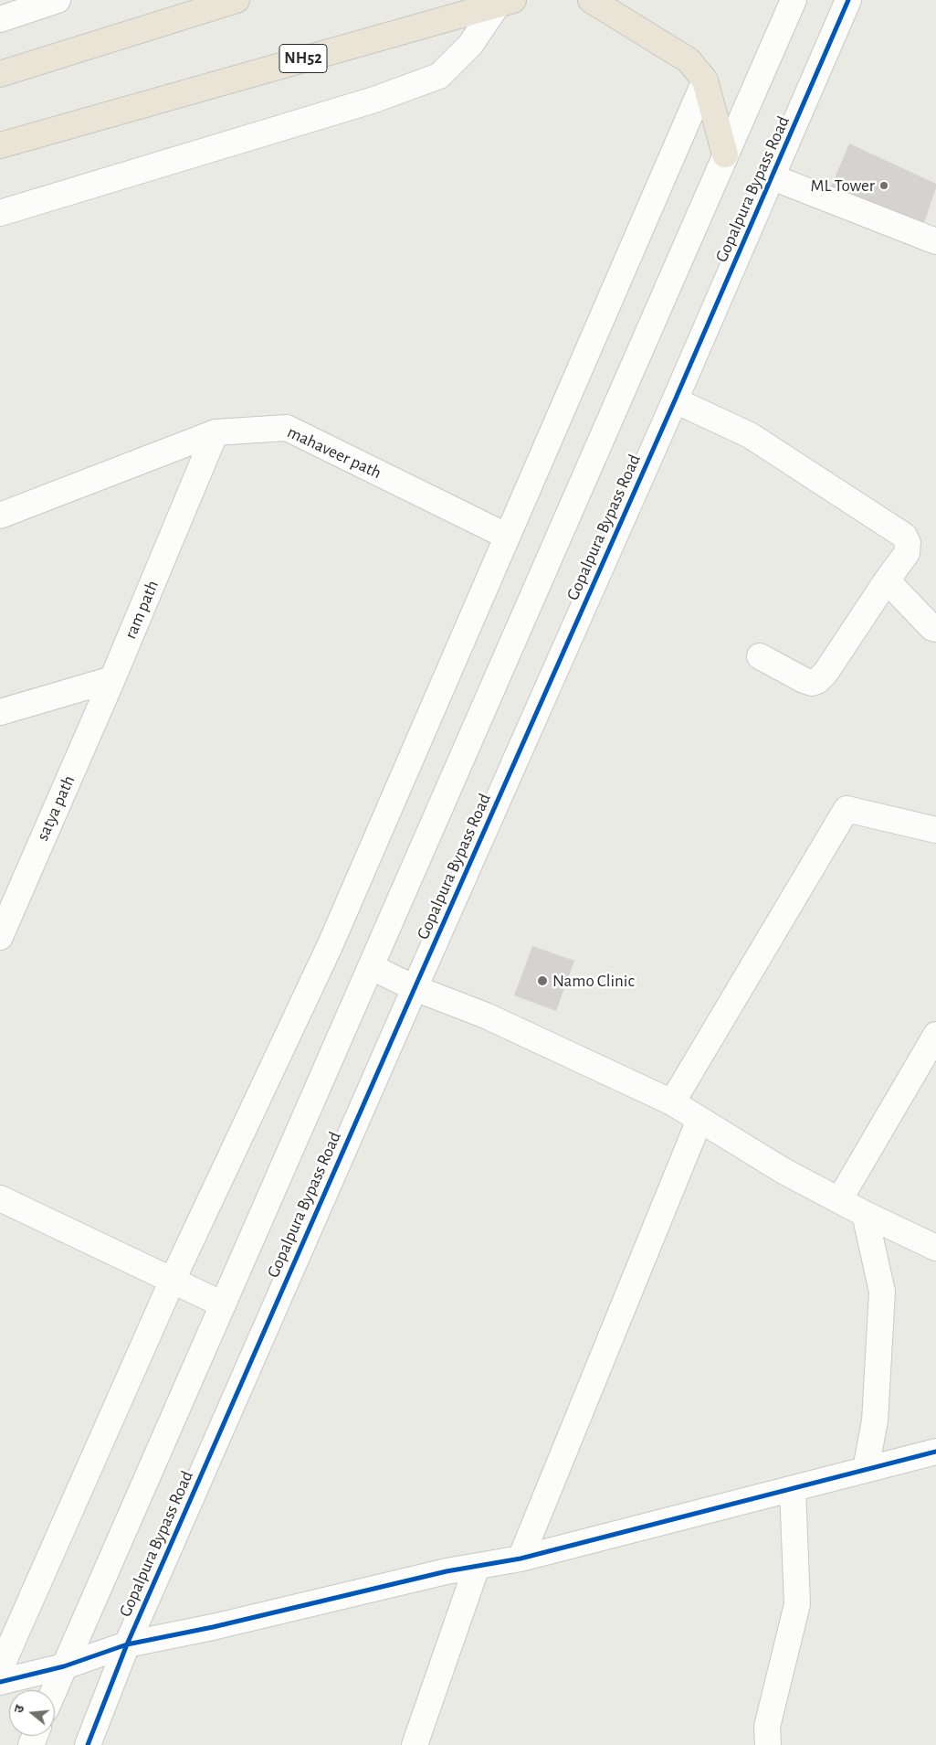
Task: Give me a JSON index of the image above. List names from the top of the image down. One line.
{"streets":{"highway":["NH52"],"street":["Gopalpura Bypass Road","mahaveer path","ram path","satya path"]},"crossings":[["mahaveer path","ram path"],["ram path","satya path"]],"places":["ML Tower","Namo Clinic"],"north":"left"}
